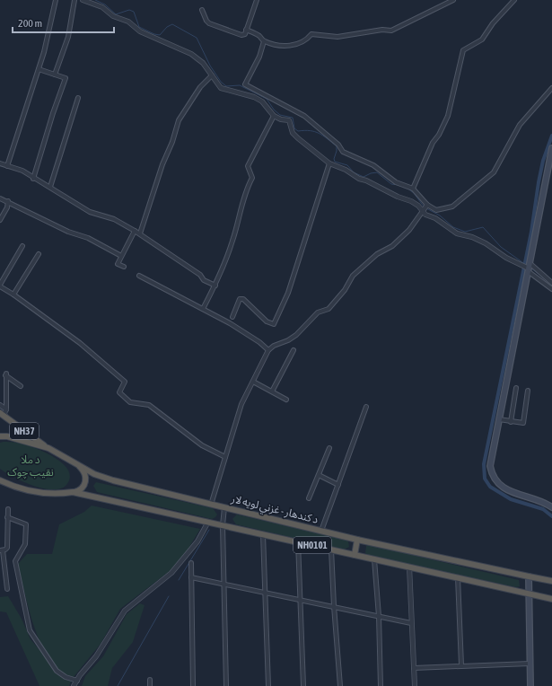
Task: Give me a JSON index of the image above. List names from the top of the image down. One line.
{"streets":{"highway":["NH37","د کندهار - غزني لويه لار","NH0101"]},"crossings":[["NH37","د کندهار - غزني لويه لار"],["د کندهار - غزني لويه لار","NH0101"]],"parks":["د ملا نقيب چوک"],"scale_bar":"200 m"}
